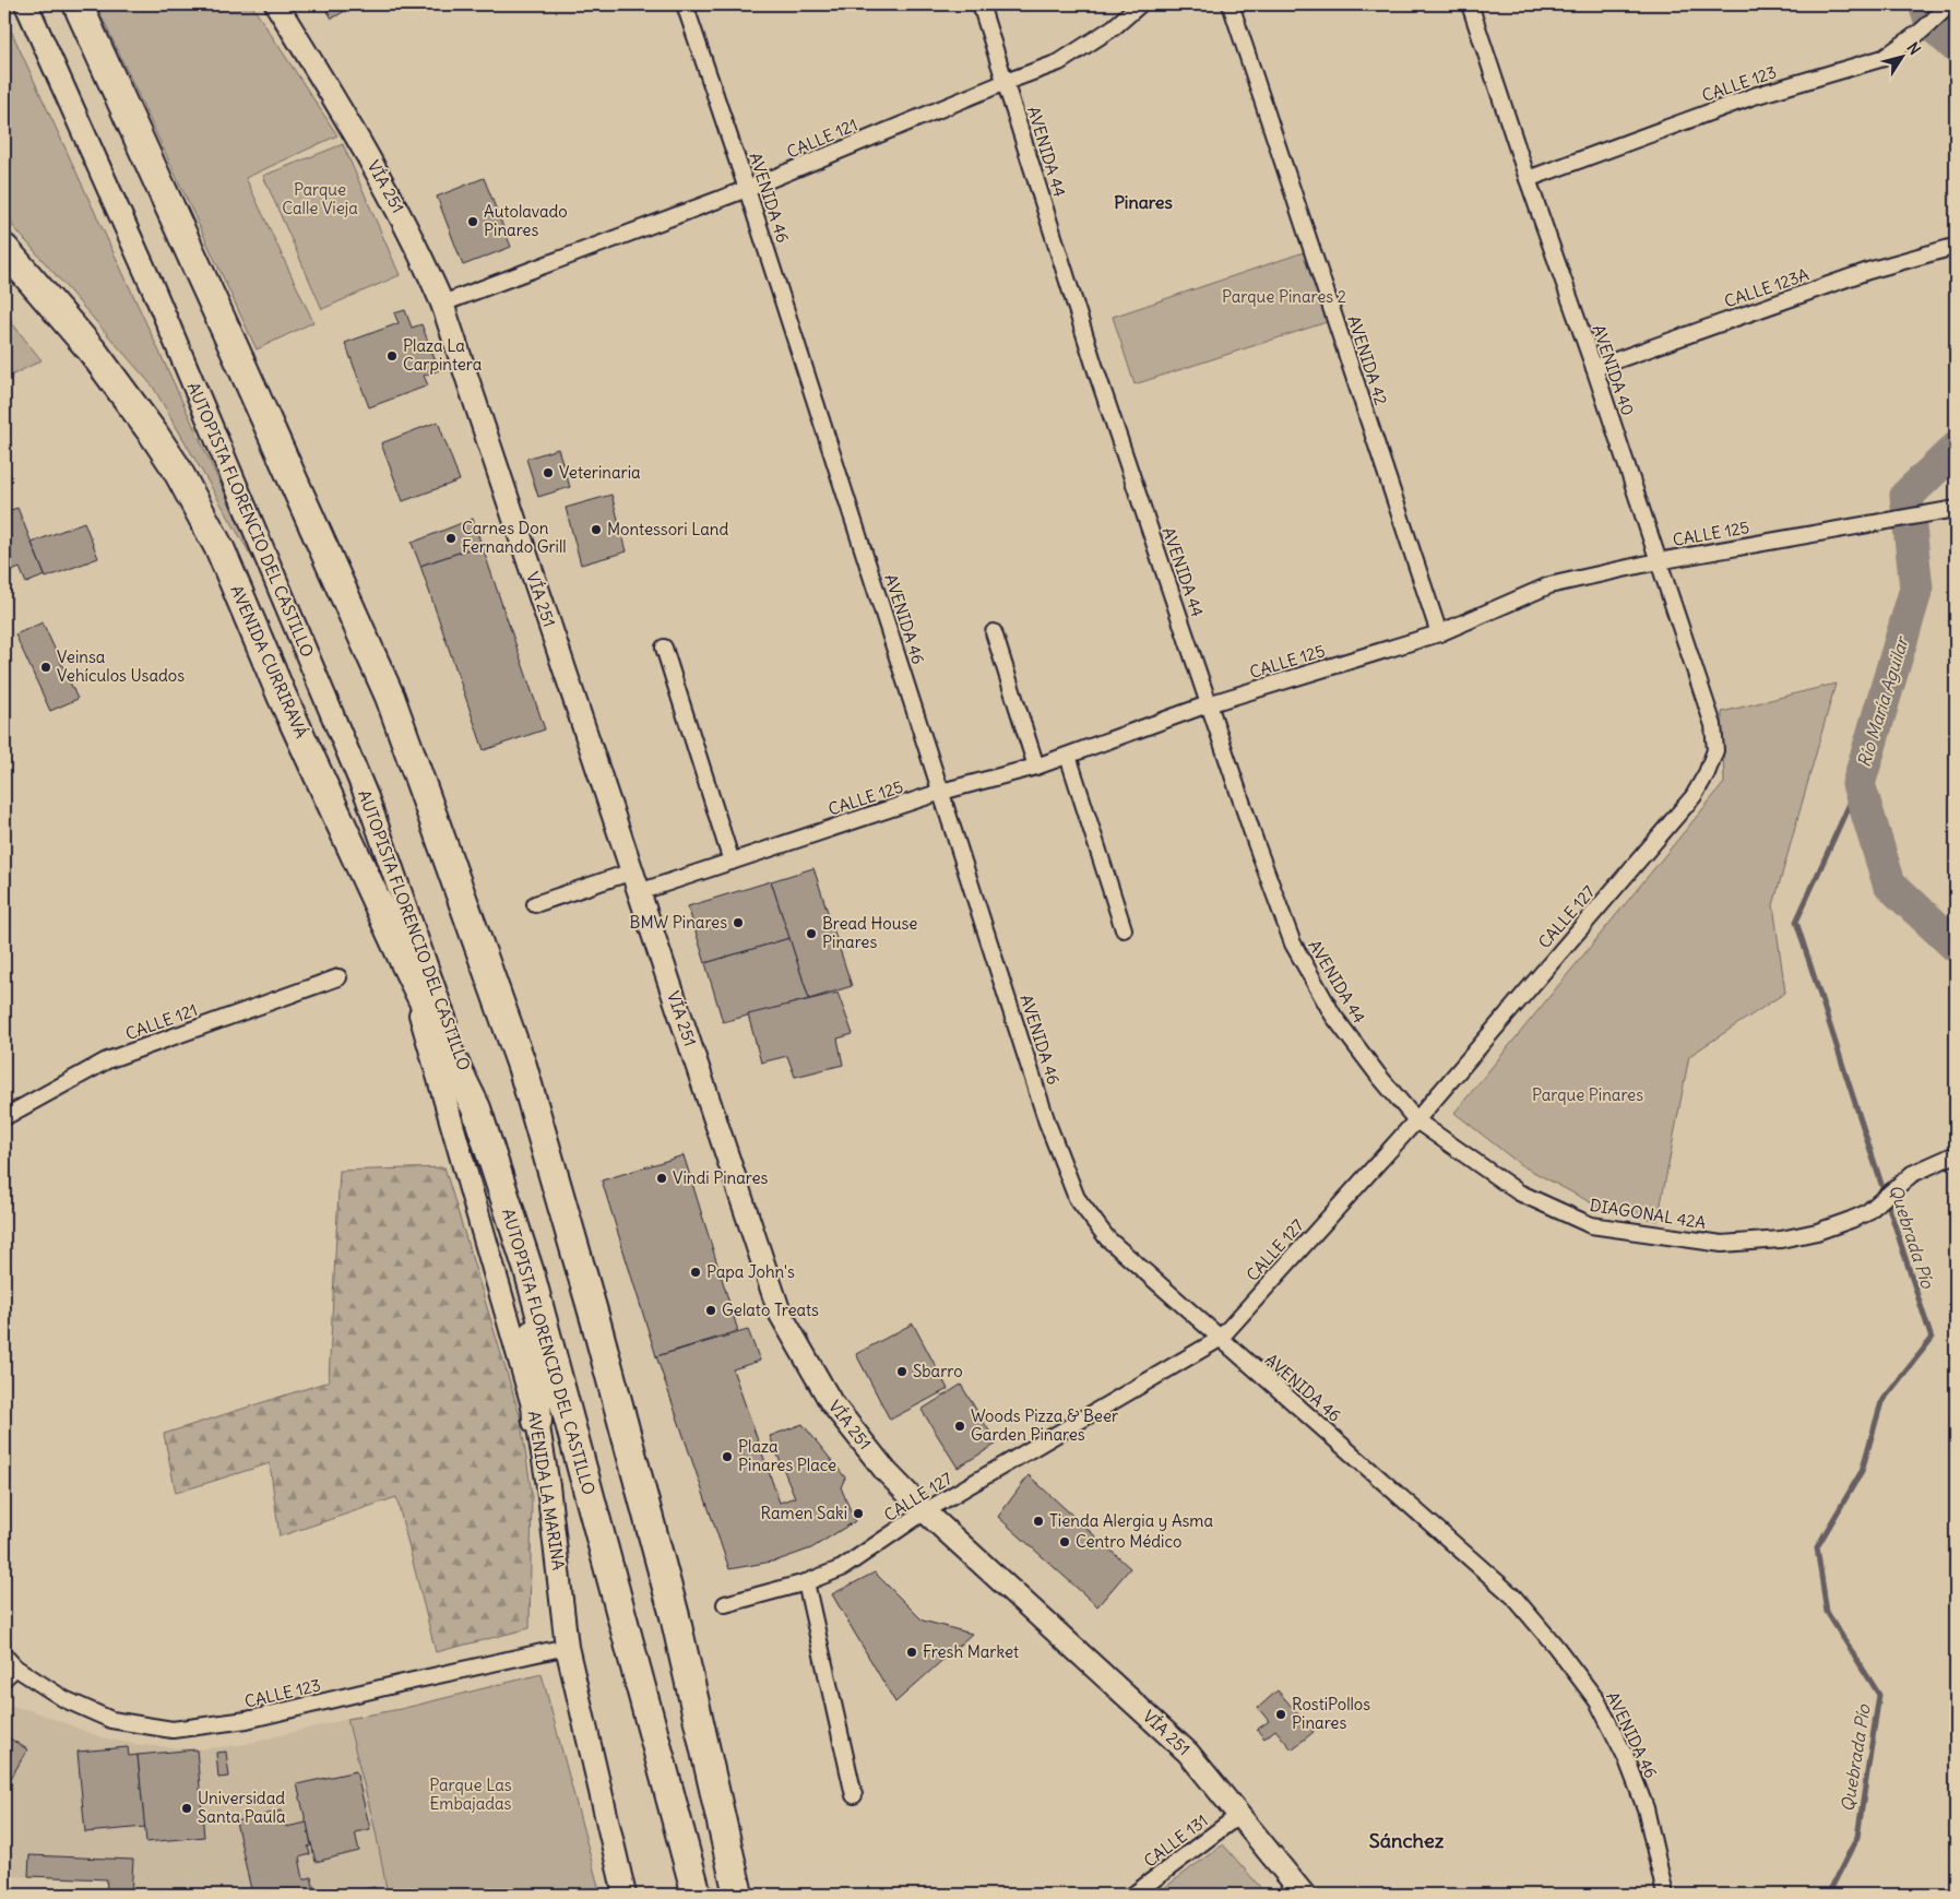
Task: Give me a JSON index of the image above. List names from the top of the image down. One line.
{"streets":{"highway":["AUTOPISTA FLORENCIO DEL CASTILLO","AVENIDA CURRIRAVÁ"],"main road":["VÍA 251","AVENIDA LA MARINA"],"street":["CALLE 123","CALLE 121","AVENIDA 44","AVENIDA 46","CALLE 123A","AVENIDA 42","AVENIDA 40","CALLE 125","CALLE 127","DIAGONAL 42A","CALLE 131"]},"crossings":[["CALLE 123","AVENIDA 40"],["CALLE 123","AVENIDA LA MARINA"],["CALLE 121","AVENIDA 44"],["CALLE 121","VÍA 251"],["CALLE 121","AVENIDA 46"],["AVENIDA 44","CALLE 125"],["AVENIDA 44","CALLE 127"],["AVENIDA 44","DIAGONAL 42A"],["VÍA 251","CALLE 125"],["VÍA 251","CALLE 127"],["VÍA 251","CALLE 131"],["AVENIDA 46","CALLE 125"],["AVENIDA 46","CALLE 127"],["CALLE 123A","AVENIDA 40"],["AVENIDA 42","CALLE 125"],["AVENIDA 40","CALLE 125"],["AVENIDA 40","CALLE 127"],["AUTOPISTA FLORENCIO DEL CASTILLO","AVENIDA CURRIRAVÁ"],["AVENIDA CURRIRAVÁ","AVENIDA LA MARINA"],["CALLE 127","DIAGONAL 42A"]],"districts":["Pinares","Sánchez"],"water":["Río María Aguilar","Quebrada Pío"],"parks":["Parque Calle Vieja","Parque Pinares 2","Parque Pinares","Parque Las Embajadas"],"places":["Autolavado Pinares","Plaza La Carpintera","Veterinaria","Montessori Land","Carnes Don Fernando Grill","Veinsa Vehículos Usados","BMW Pinares","Bread House Pinares","Vindi Pinares","Papa John's","Gelato Treats","Sbarro","Woods Pizza & Beer Garden Pinares","Plaza Pinares Place","Ramen Saki","Tienda Alergia y Asma","Centro Médico","Fresh Market","RostiPollos Pinares","Universidad Santa Paula"],"north":"top right"}
